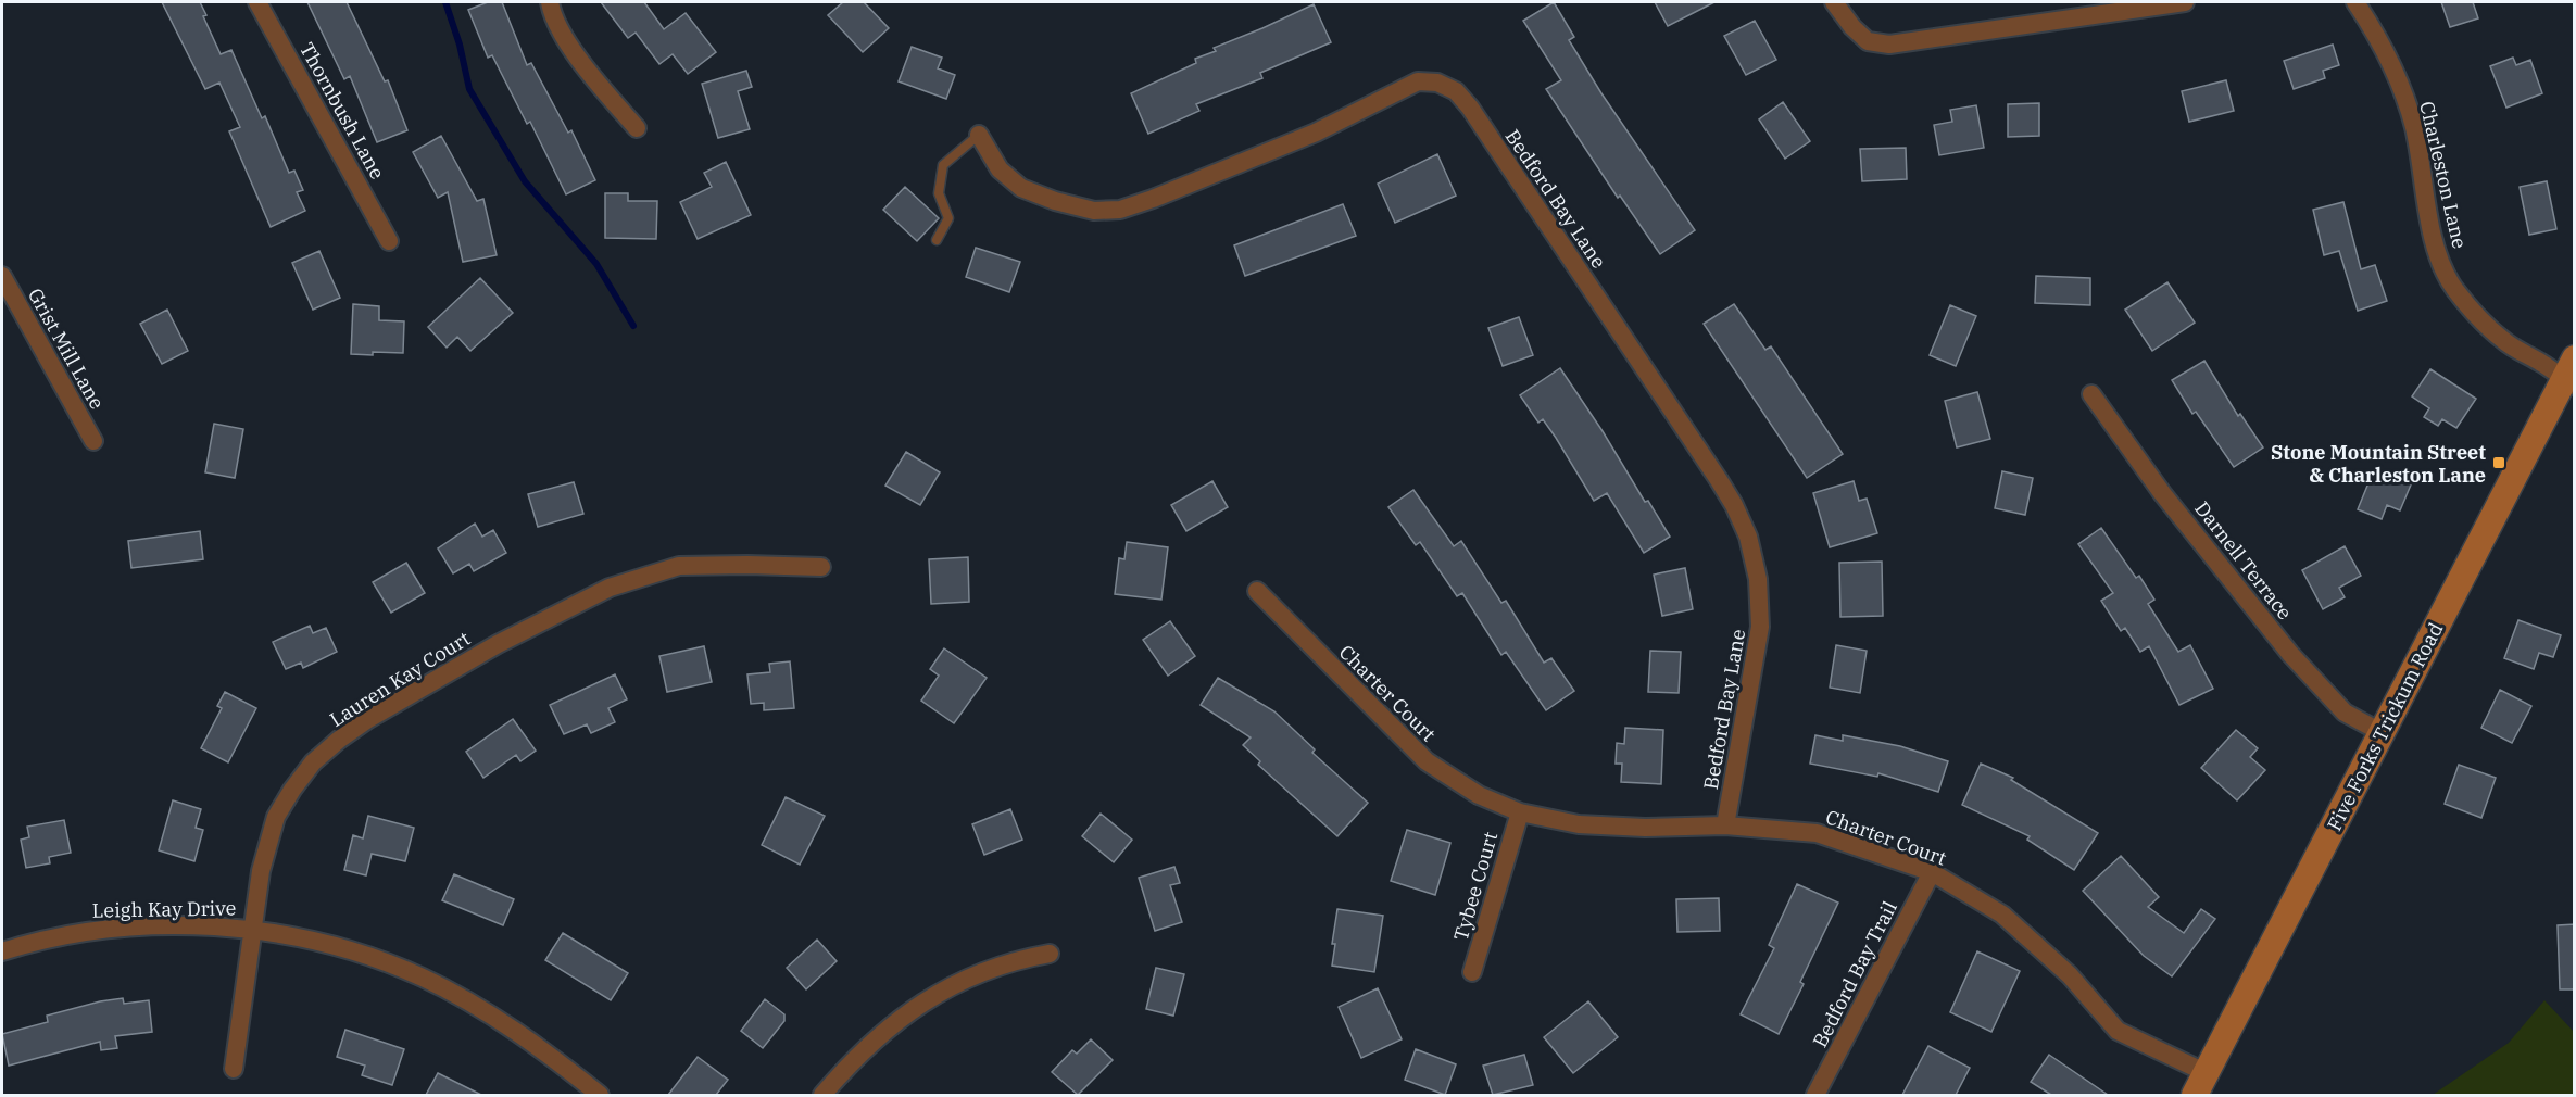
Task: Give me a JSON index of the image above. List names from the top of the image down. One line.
{"streets":{"main road":["Five Forks Trickum Road"],"street":["Thornbush Lane","Charleston Lane","Bedford Bay Lane","Grist Mill Lane","Darnell Terrace","Lauren Kay Court","Charter Court","Tybee Court","Leigh Kay Drive","Bedford Bay Trail"]},"crossings":[["Charleston Lane","Five Forks Trickum Road"],["Bedford Bay Lane","Charter Court"],["Darnell Terrace","Five Forks Trickum Road"],["Lauren Kay Court","Leigh Kay Drive"],["Charter Court","Five Forks Trickum Road"],["Charter Court","Tybee Court"],["Charter Court","Bedford Bay Trail"]],"places":{"transit":["Stone Mountain Street & Charleston Lane"]}}
